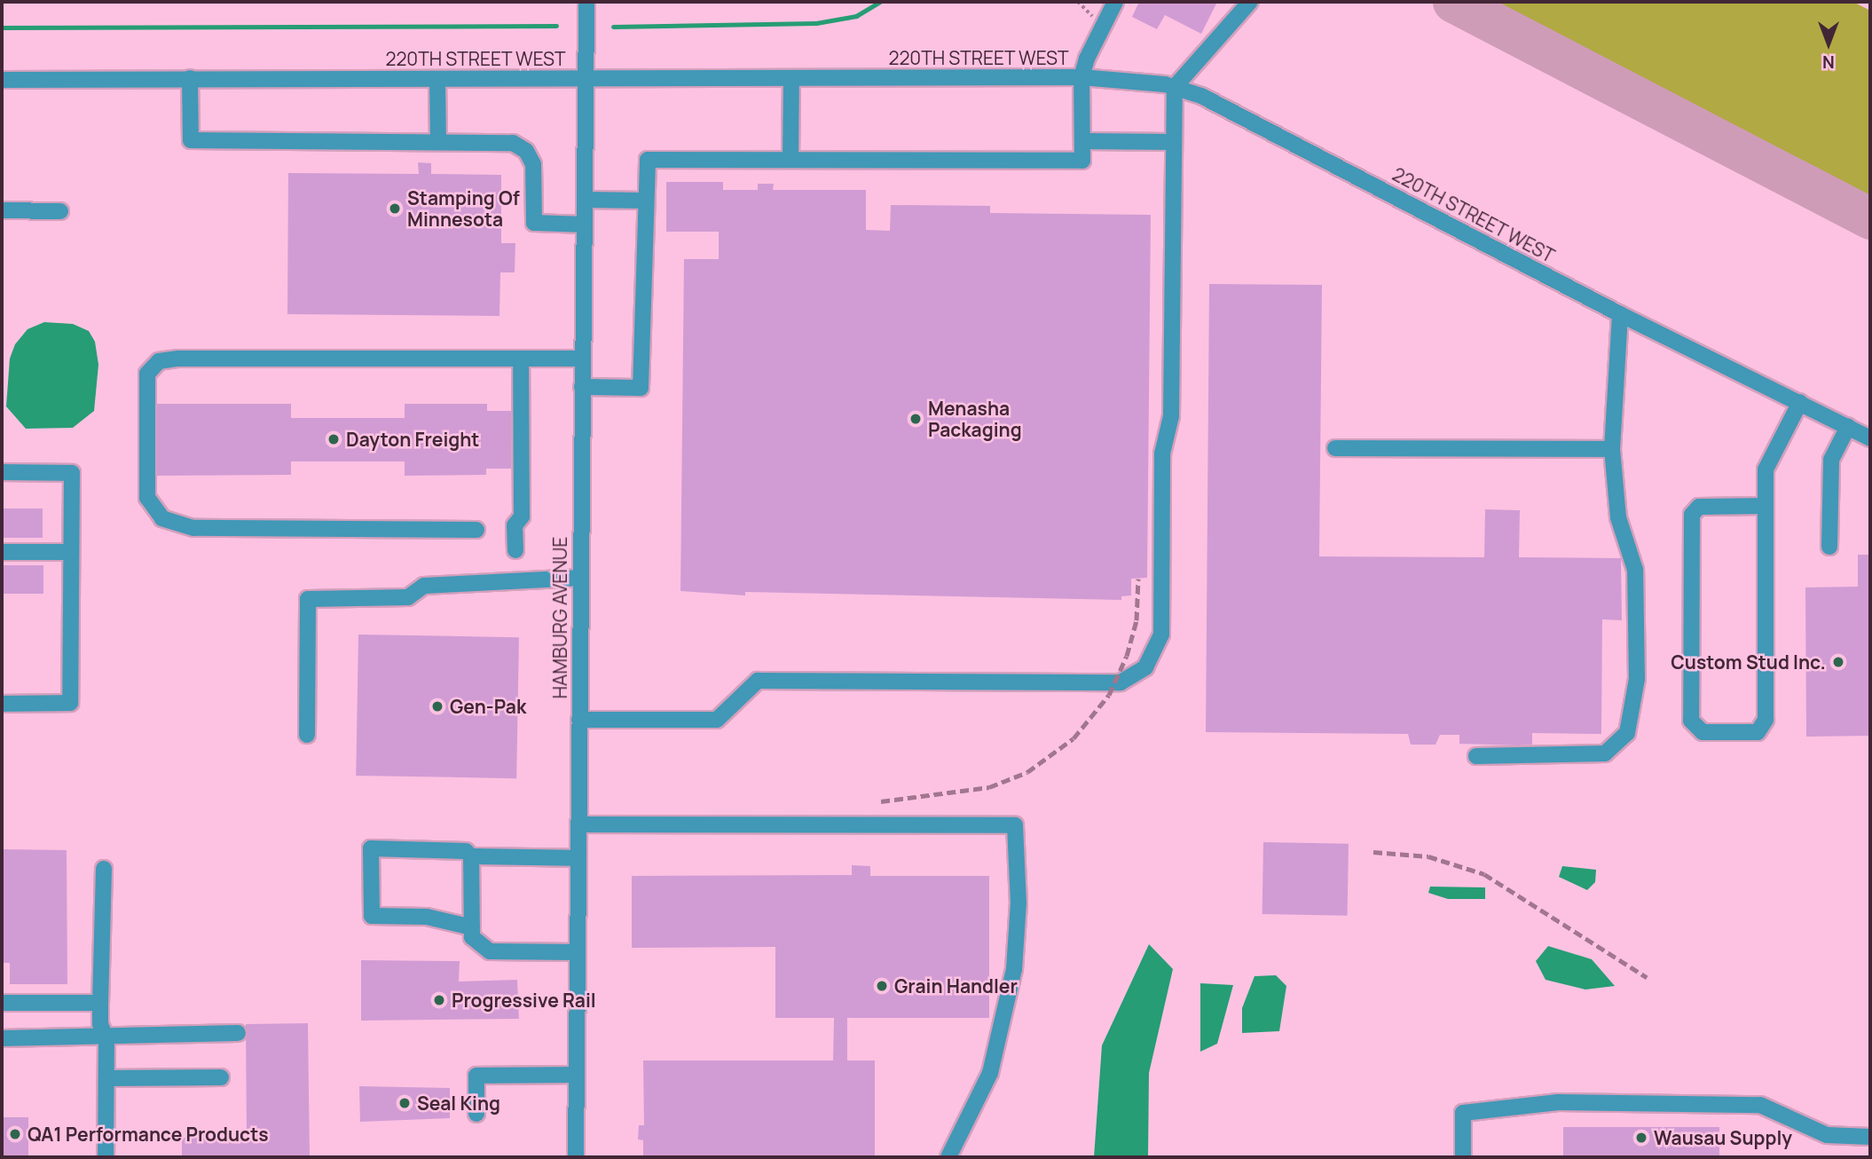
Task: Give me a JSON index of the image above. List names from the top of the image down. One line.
{"streets":{"street":["220TH STREET WEST","HAMBURG AVENUE"]},"crossings":[["220TH STREET WEST","HAMBURG AVENUE"]],"places":["Stamping Of Minnesota","Menasha Packaging","Dayton Freight","Custom Stud Inc.","Gen-Pak","Grain Handler","Progressive Rail","Seal King","QA1 Performance Products","Wausau Supply"],"north":"bottom"}
